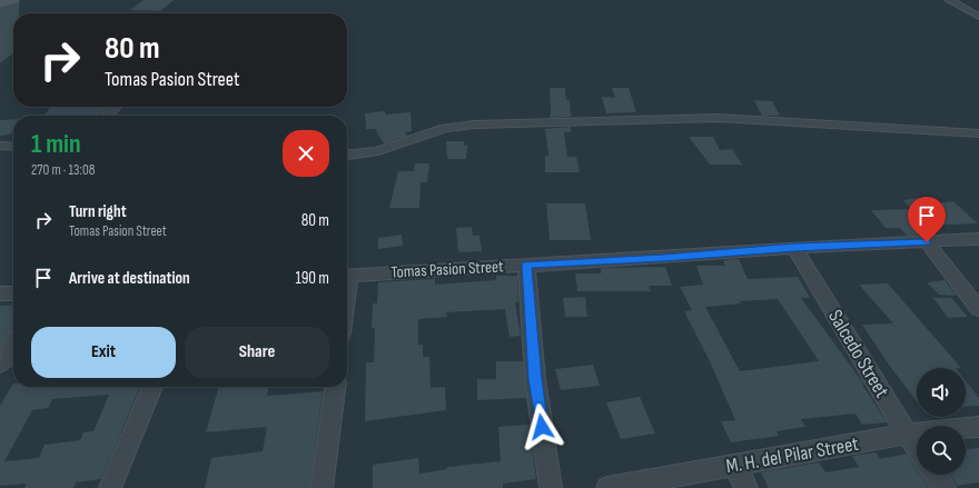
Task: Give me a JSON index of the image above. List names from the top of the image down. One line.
{"streets":{"street":["Tomas Pasion Street","Salcedo Street","M. H. del Pilar Street"]},"crossings":[["Tomas Pasion Street","Salcedo Street"],["Salcedo Street","M. H. del Pilar Street"]],"page":{"turn":["80 m","Tomas Pasion Street"],"heading":["1 min","270 m · 13:08"],"list":[{"name":"Turn right","note":"Tomas Pasion Street","value":"80 m"},{"name":"Arrive at destination","value":"190 m"}],"buttons":["Exit","Share"]}}
